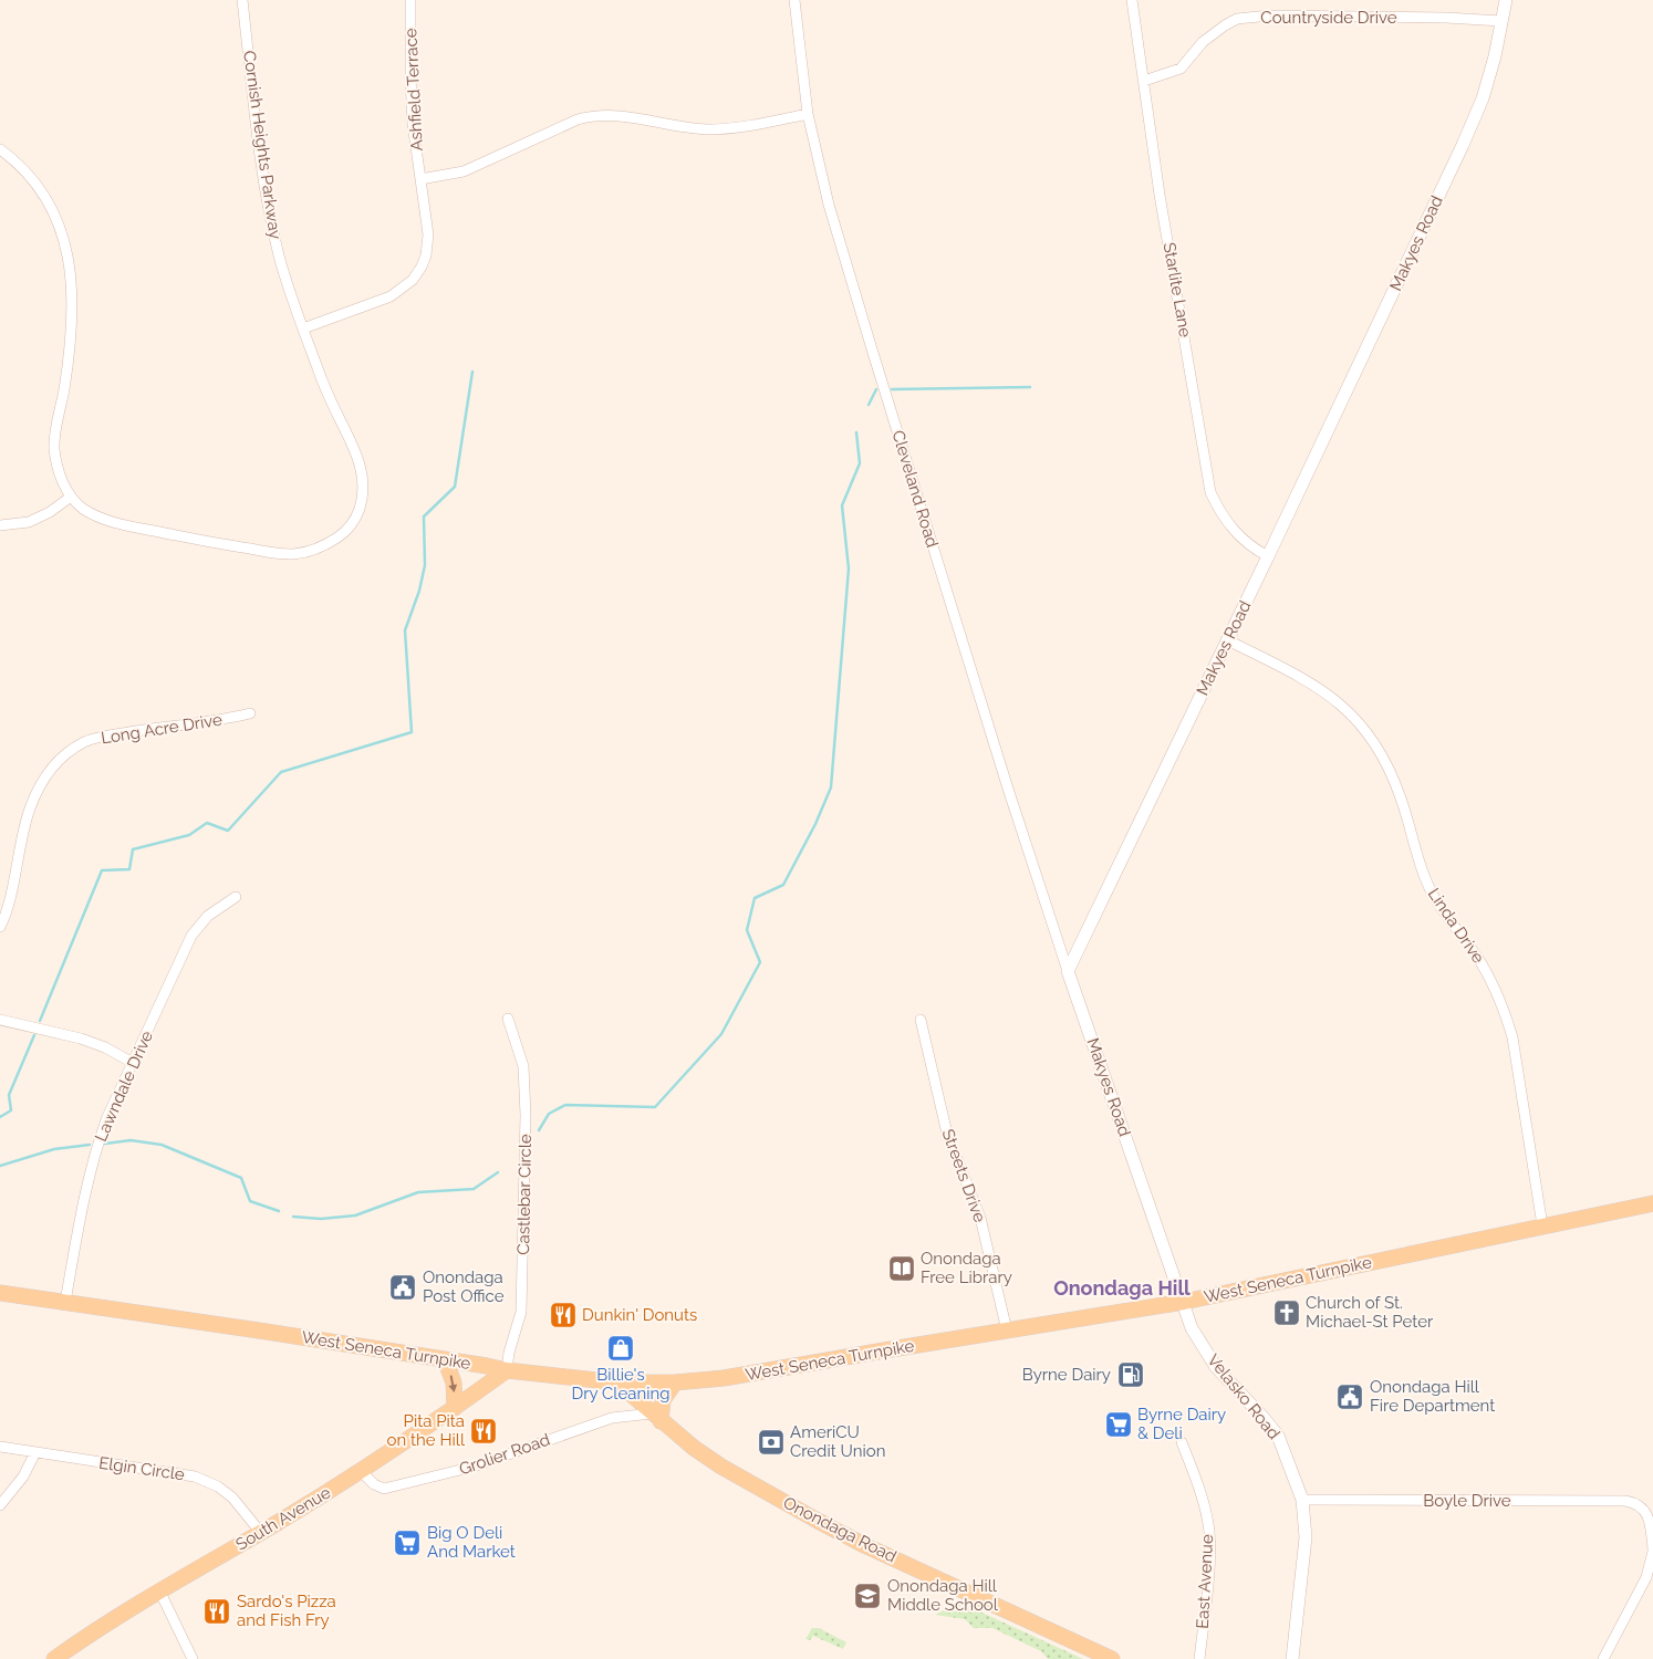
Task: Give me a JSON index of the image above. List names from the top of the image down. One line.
{"streets":{"main road":["West Seneca Turnpike","South Avenue","Onondaga Road"],"street":["Countryside Drive","Ashfield Terrace","Cornish Heights Parkway","Makyes Road","Starlite Lane","Cleveland Road","Long Acre Drive","Linda Drive","Lawndale Drive","Streets Drive","Castlebar Circle","Velasko Road","Grolier Road","Elgin Circle","Boyle Drive","East Avenue"]},"crossings":[["Countryside Drive","Makyes Road"],["Countryside Drive","Starlite Lane"],["Ashfield Terrace","Cornish Heights Parkway"],["Makyes Road","Starlite Lane"],["Makyes Road","Cleveland Road"],["Makyes Road","Linda Drive"],["Makyes Road","West Seneca Turnpike"],["Makyes Road","Velasko Road"],["Linda Drive","West Seneca Turnpike"],["Lawndale Drive","West Seneca Turnpike"],["Streets Drive","West Seneca Turnpike"],["Castlebar Circle","West Seneca Turnpike"],["Castlebar Circle","South Avenue"],["West Seneca Turnpike","Velasko Road"],["West Seneca Turnpike","South Avenue"],["West Seneca Turnpike","Onondaga Road"],["Velasko Road","Boyle Drive"],["Grolier Road","South Avenue"],["Grolier Road","Onondaga Road"],["Elgin Circle","South Avenue"]],"districts":["Onondaga Hill"],"places":{"library":["Onondaga Free Library"],"public building":["Onondaga Post Office","Onondaga Hill Fire Department"],"church":["Church of St. Michael-St Peter"],"restaurant":["Dunkin' Donuts","Pita Pita on the Hill","Sardo's Pizza and Fish Fry"],"shop":["Billie's Dry Cleaning"],"fuel station":["Byrne Dairy"],"supermarket":["Byrne Dairy & Deli","Big O Deli And Market"],"bank":["AmeriCU Credit Union"],"school or university":["Onondaga Hill Middle School"]}}
